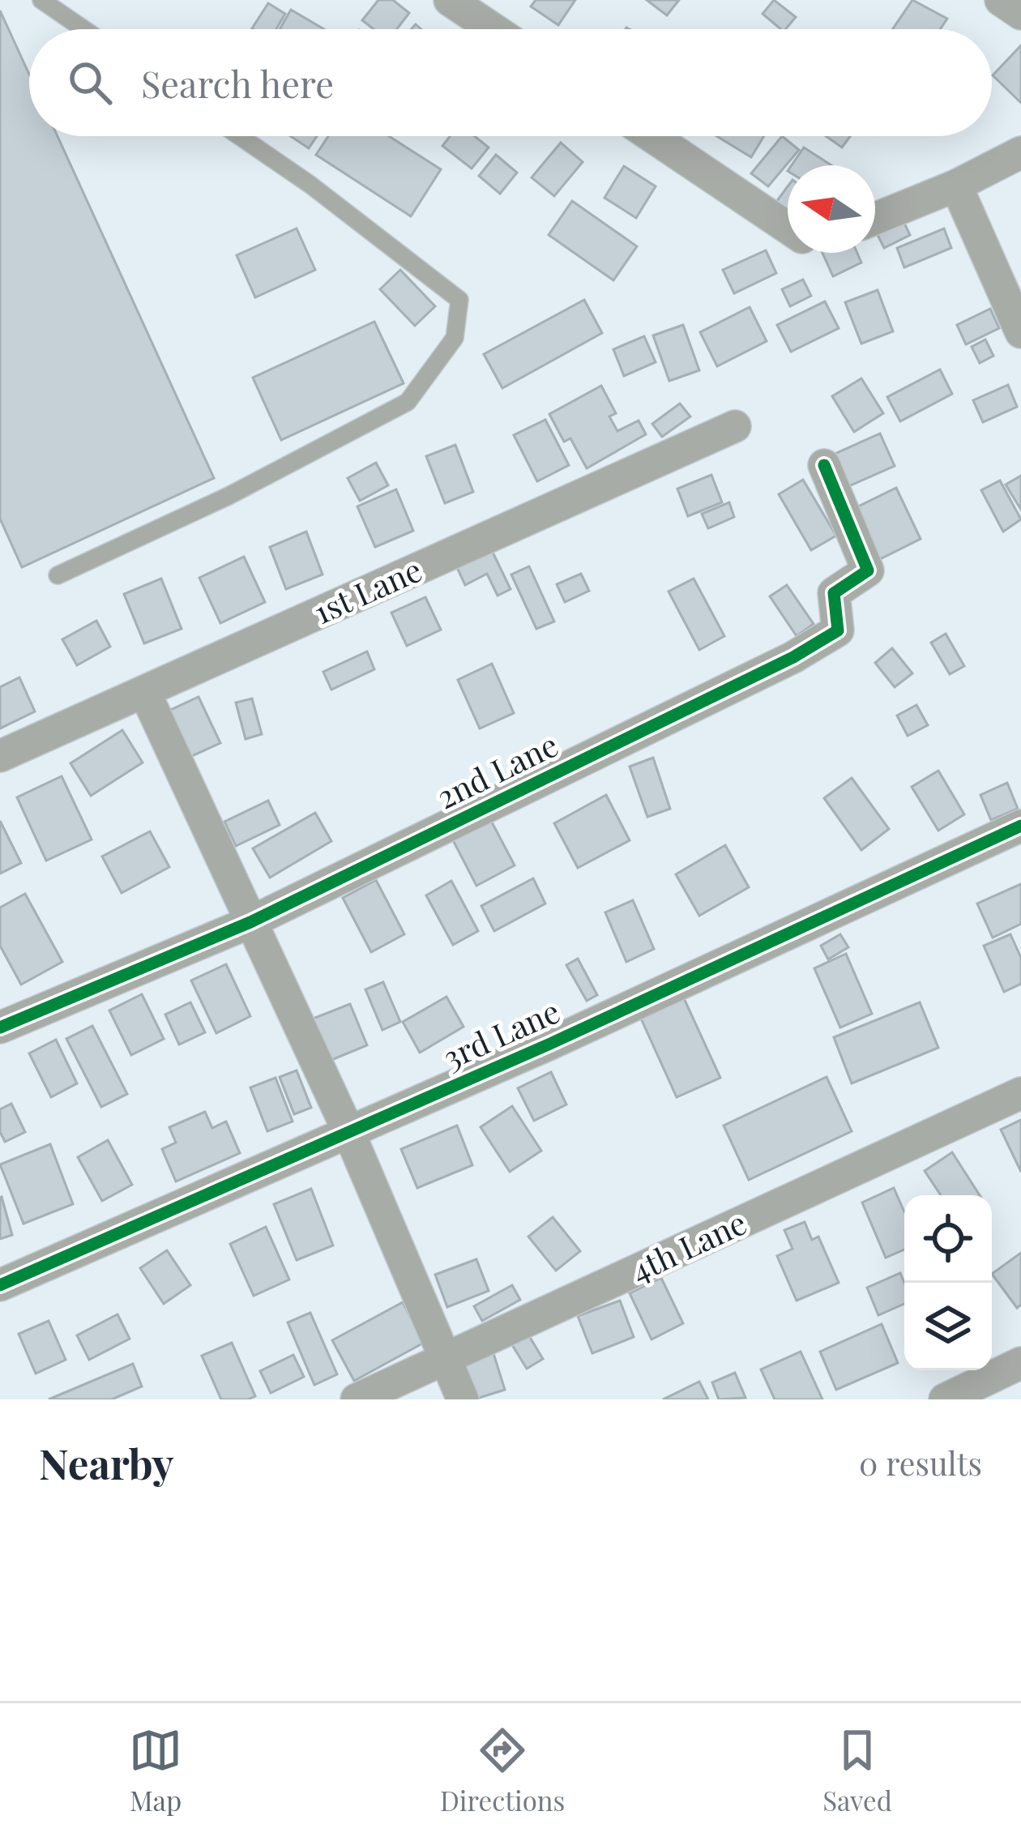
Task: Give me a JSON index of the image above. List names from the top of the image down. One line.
{"streets":{"street":["1st Lane","2nd Lane","3rd Lane","4th Lane"]},"north":"left","page":{"search":"Search here","heading":["Nearby","0 results"],"nav":["Map","Directions","Saved"]}}
